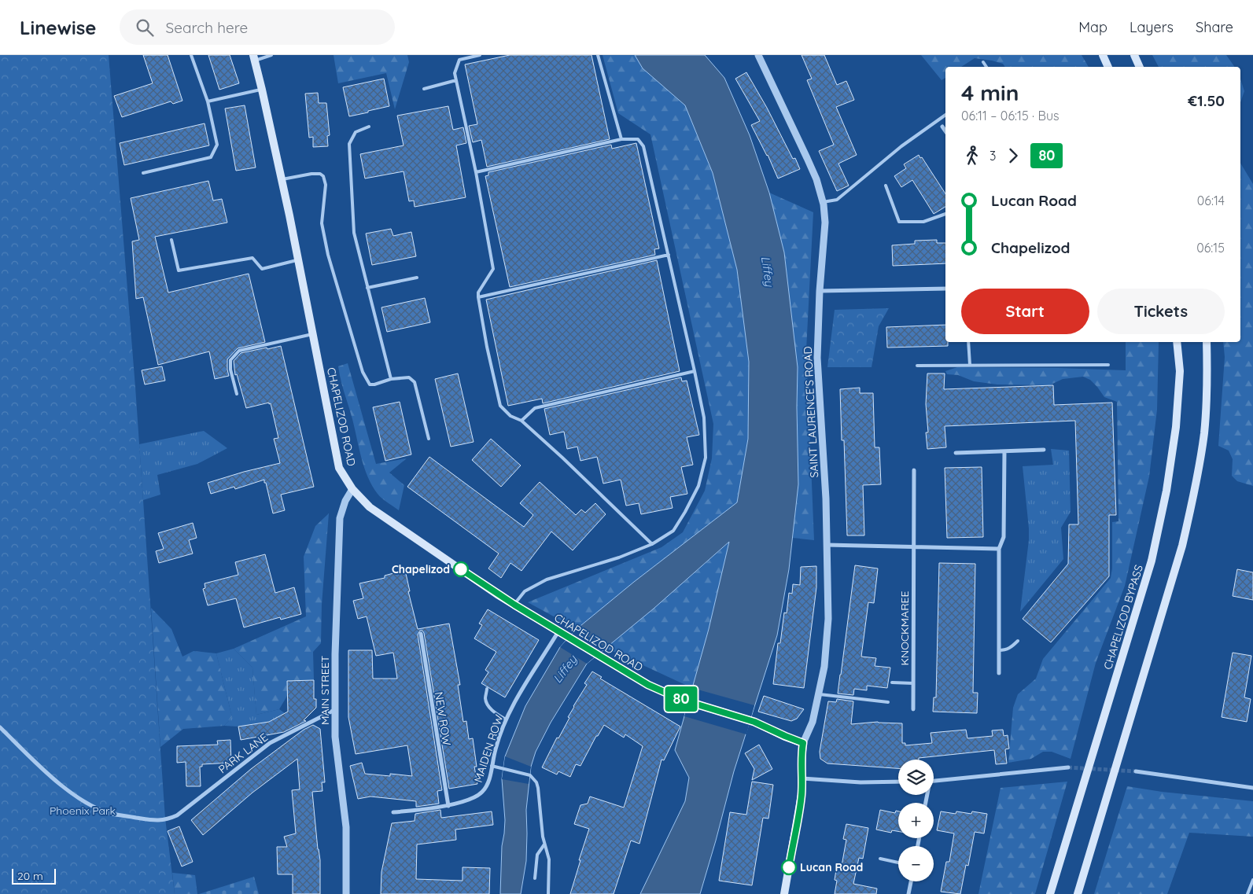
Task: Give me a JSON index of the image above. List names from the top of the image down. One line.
{"streets":{"main road":["SAINT LAURENCE'S ROAD","CHAPELIZOD ROAD","CHAPELIZOD BYPASS"],"street":["KNOCKMAREE","MAIN STREET","NEW ROW","MAIDEN ROW","PARK LANE"]},"crossings":[["SAINT LAURENCE'S ROAD","CHAPELIZOD ROAD"],["CHAPELIZOD ROAD","MAIN STREET"],["CHAPELIZOD ROAD","MAIDEN ROW"],["MAIN STREET","PARK LANE"],["NEW ROW","MAIDEN ROW"]],"water":["Liffey"],"parks":["Phoenix Park"],"places":["Chapelizod","Lucan Road"],"lines":["bus line 80"],"scale_bar":"20 m","page":{"header":"Linewise","search":"Search here","nav":["Map","Layers","Share"],"on_map":"80","heading":["4 min","06:11 – 06:15 · Bus","€1.50"],"legs":["3","80"],"list":[{"name":"Lucan Road","value":"06:14"},{"name":"Chapelizod","value":"06:15"}],"buttons":["Start","Tickets"],"map_buttons":["+","−"],"scale":"20 m"}}
